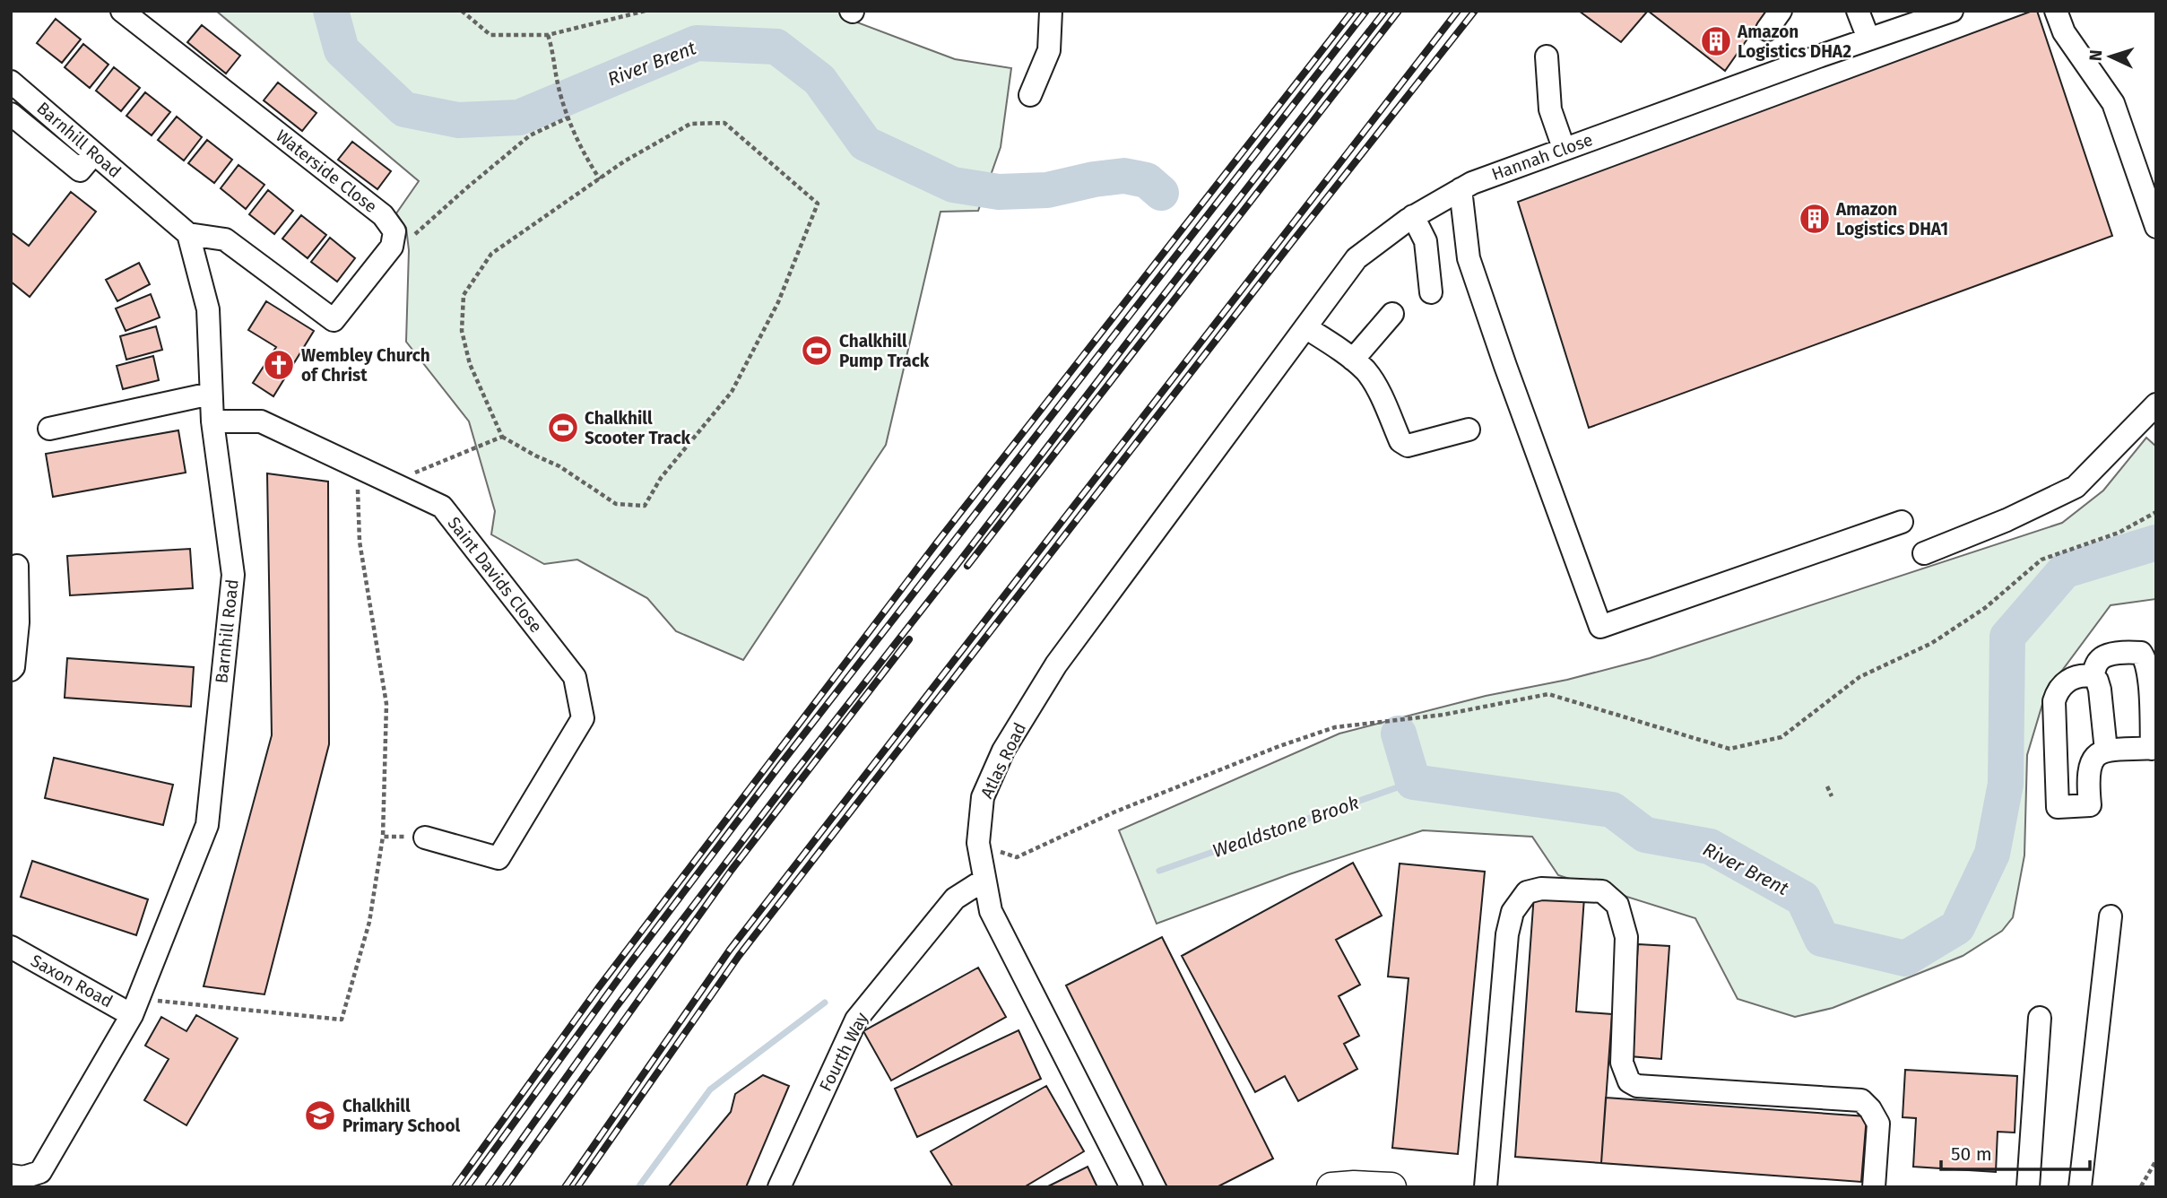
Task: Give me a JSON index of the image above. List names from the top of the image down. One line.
{"streets":{"street":["Barnhill Road","Hannah Close","Waterside Close","Saint Davids Close","Atlas Road","Saxon Road","Fourth Way"]},"crossings":[["Barnhill Road","Saint Davids Close"],["Barnhill Road","Saxon Road"],["Hannah Close","Atlas Road"],["Atlas Road","Fourth Way"]],"water":["River Brent","Wealdstone Brook"],"places":{"building":["Amazon Logistics DHA2","Amazon Logistics DHA1"],"sports":["Chalkhill Pump Track","Chalkhill Scooter Track"],"church":["Wembley Church of Christ"],"school or university":["Chalkhill Primary School"]},"scale_bar":"50 m","north":"left"}
